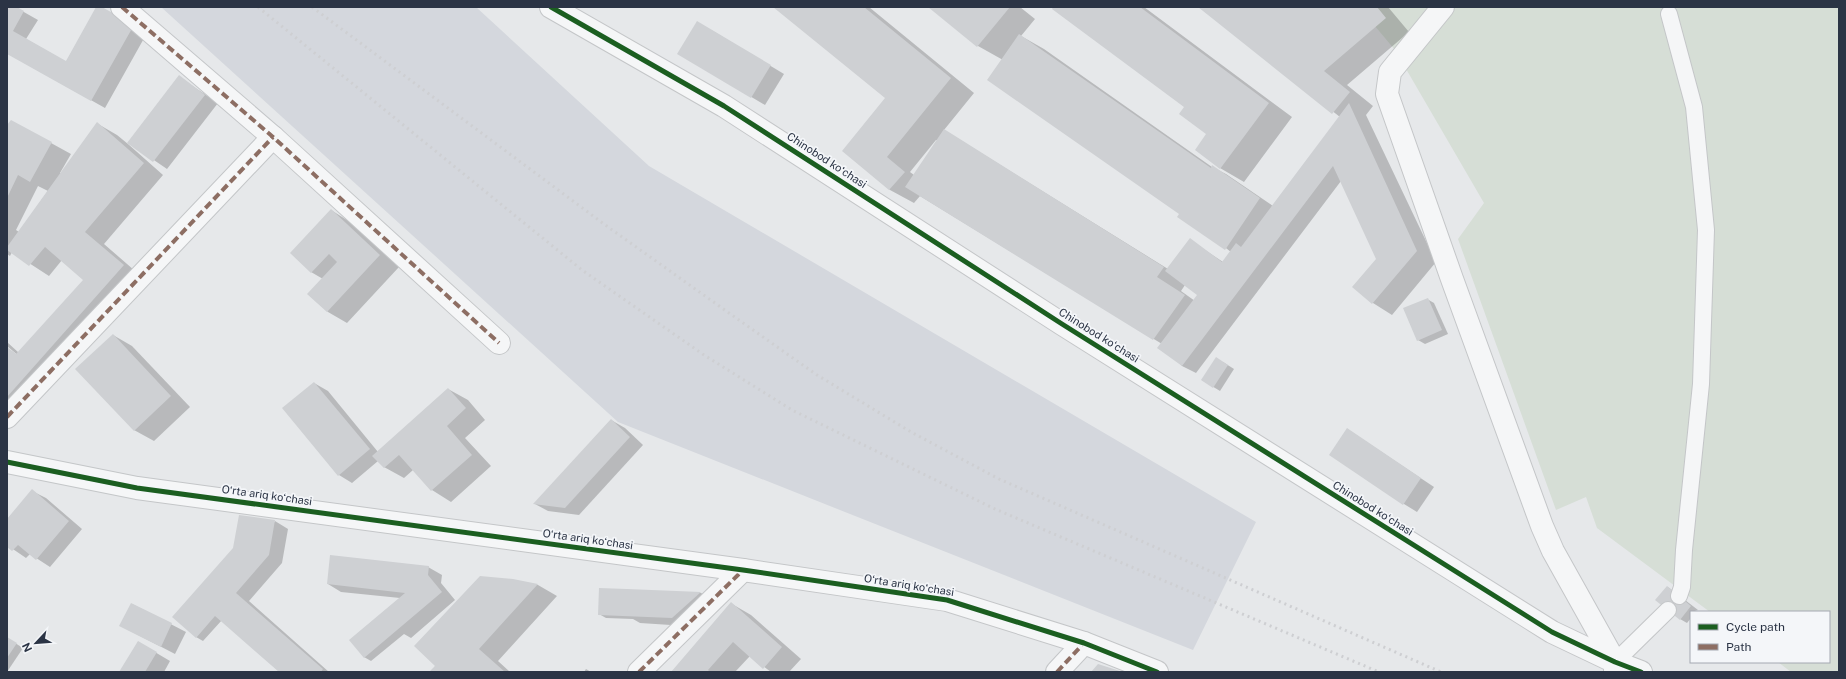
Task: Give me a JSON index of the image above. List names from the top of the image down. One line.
{"streets":{"street":["Chinobod koʻchasi","Oʻrta ariq koʻchasi"]},"legend":["Cycle path","Path"],"north":"bottom left"}
